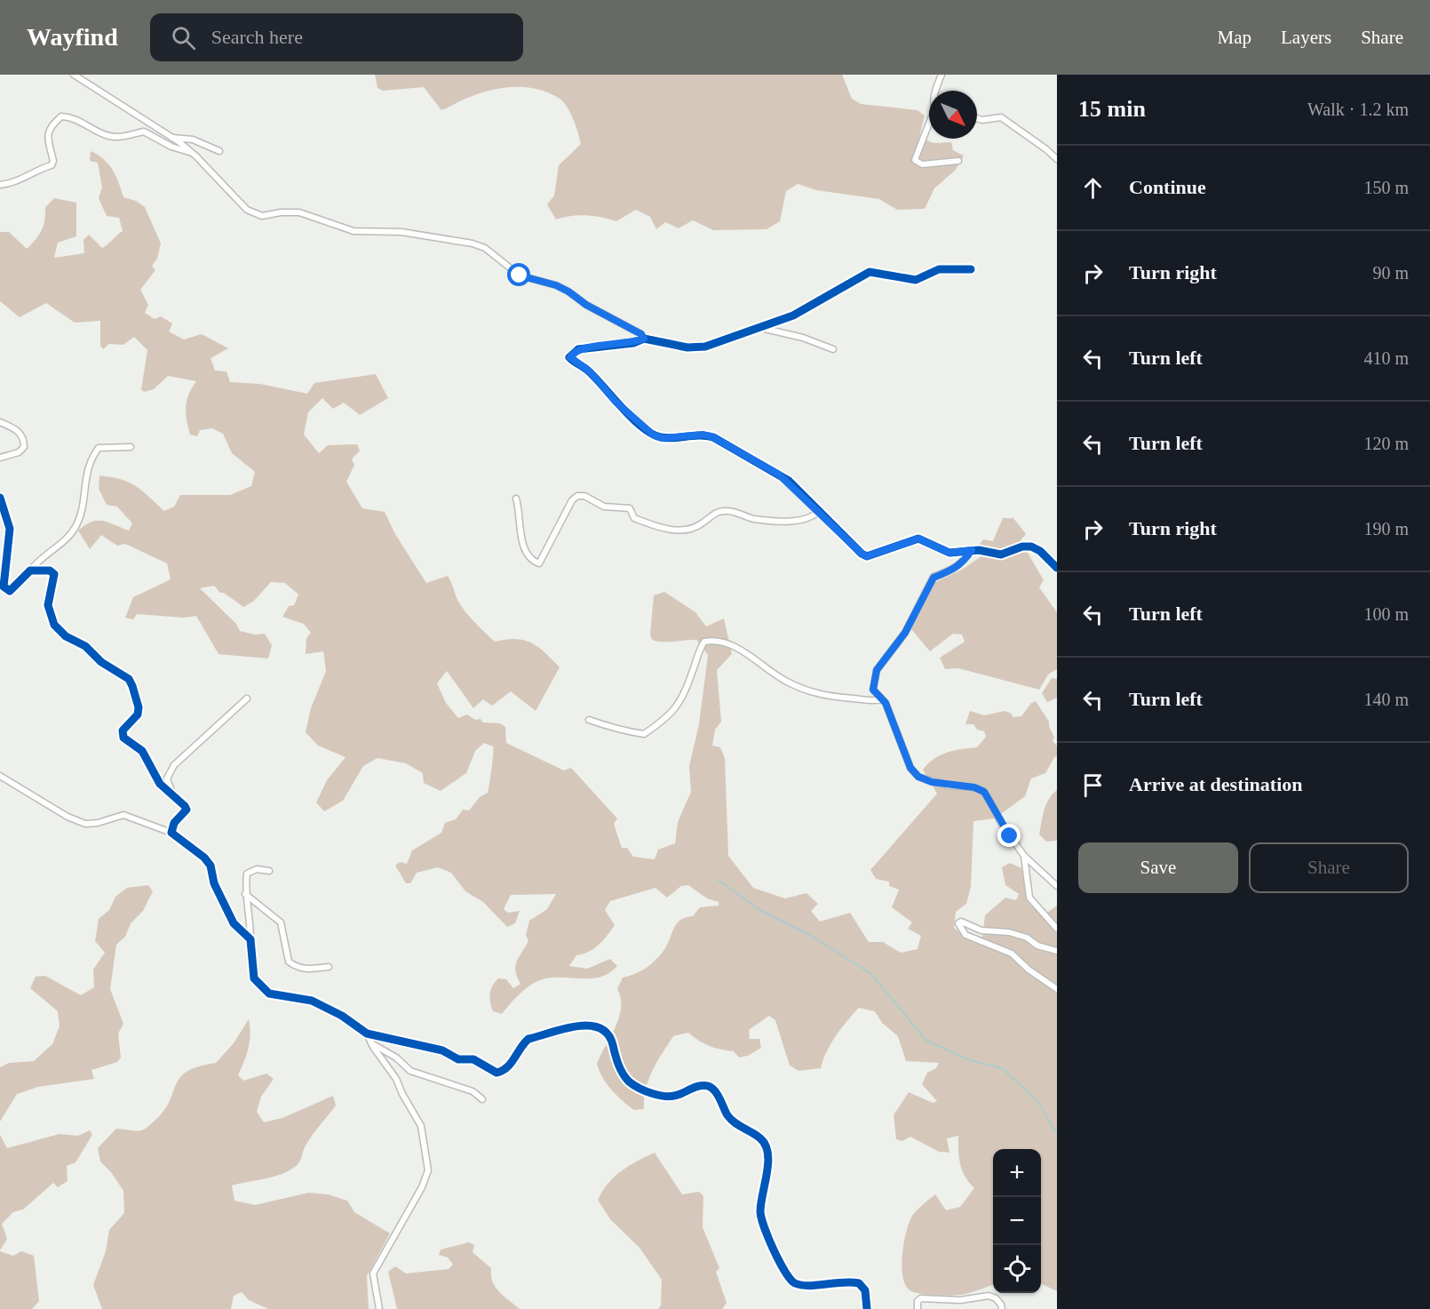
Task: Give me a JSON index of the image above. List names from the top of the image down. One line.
{"north":"bottom right","page":{"header":"Wayfind","search":"Search here","nav":["Map","Layers","Share"],"heading":["15 min","Walk · 1.2 km"],"list":[["Continue","150 m"],["Turn right","90 m"],["Turn left","410 m"],["Turn left","120 m"],["Turn right","190 m"],["Turn left","100 m"],["Turn left","140 m"],"Arrive at destination"],"buttons":["Save","Share"],"map_buttons":["+","−"]}}
